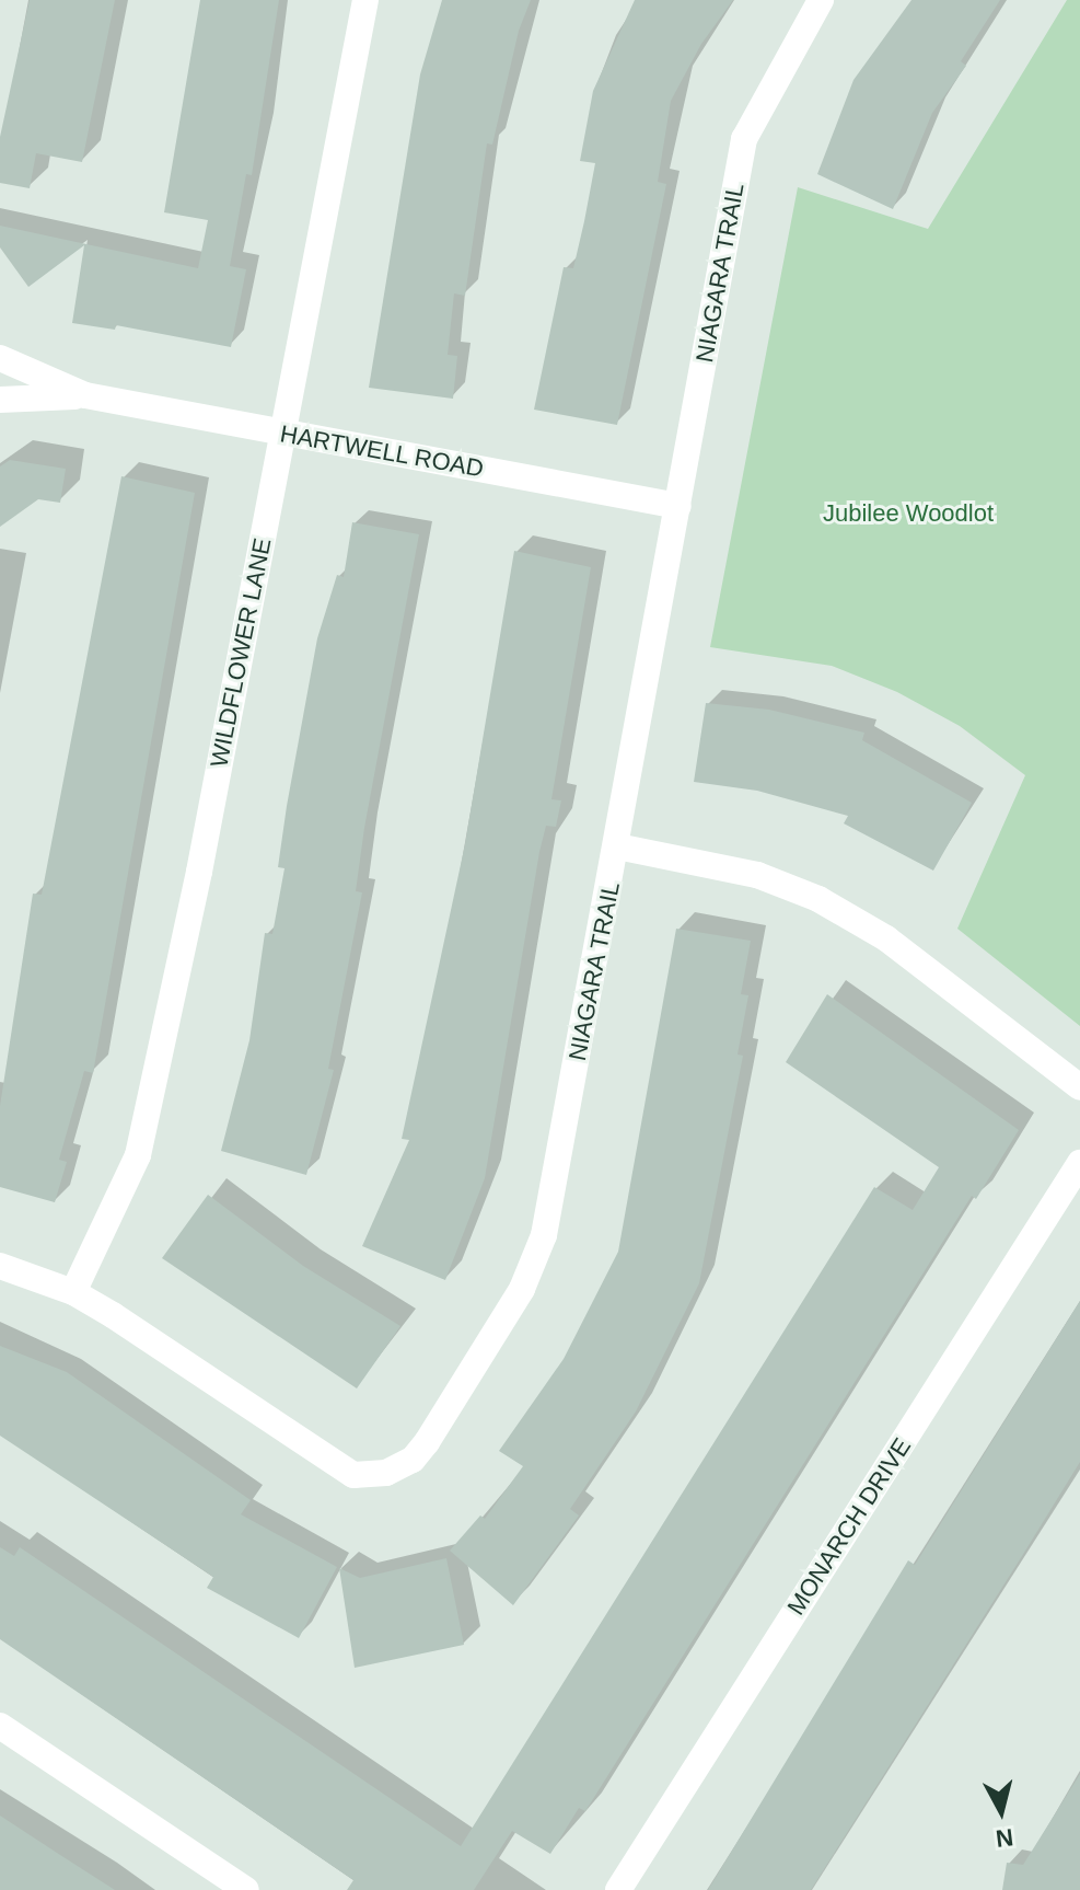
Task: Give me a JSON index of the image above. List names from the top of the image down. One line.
{"streets":{"street":["NIAGARA TRAIL","HARTWELL ROAD","WILDFLOWER LANE","MONARCH DRIVE"]},"crossings":[["NIAGARA TRAIL","HARTWELL ROAD"],["NIAGARA TRAIL","WILDFLOWER LANE"],["HARTWELL ROAD","WILDFLOWER LANE"]],"parks":["Jubilee Woodlot"],"north":"bottom"}
